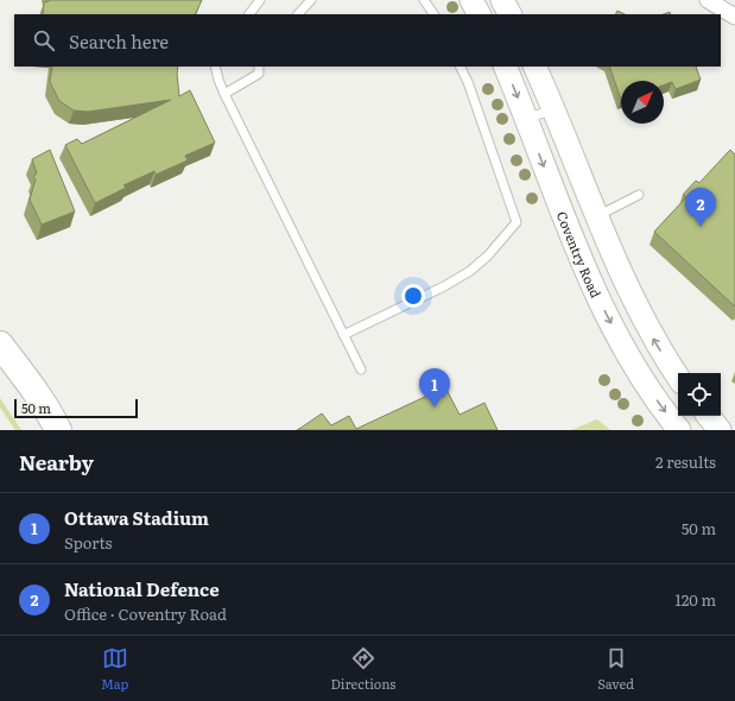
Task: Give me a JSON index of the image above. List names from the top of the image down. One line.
{"streets":{"main road":["Coventry Road"]},"scale_bar":"50 m","north":"top right","page":{"search":"Search here","pins":["2","1"],"scale":"50 m","heading":["Nearby","2 results"],"list":[{"mark":"1","name":"Ottawa Stadium","note":"Sports","value":"50 m"},{"mark":"2","name":"National Defence","note":"Office · Coventry Road","value":"120 m"}],"nav":["Map","Directions","Saved"]}}
